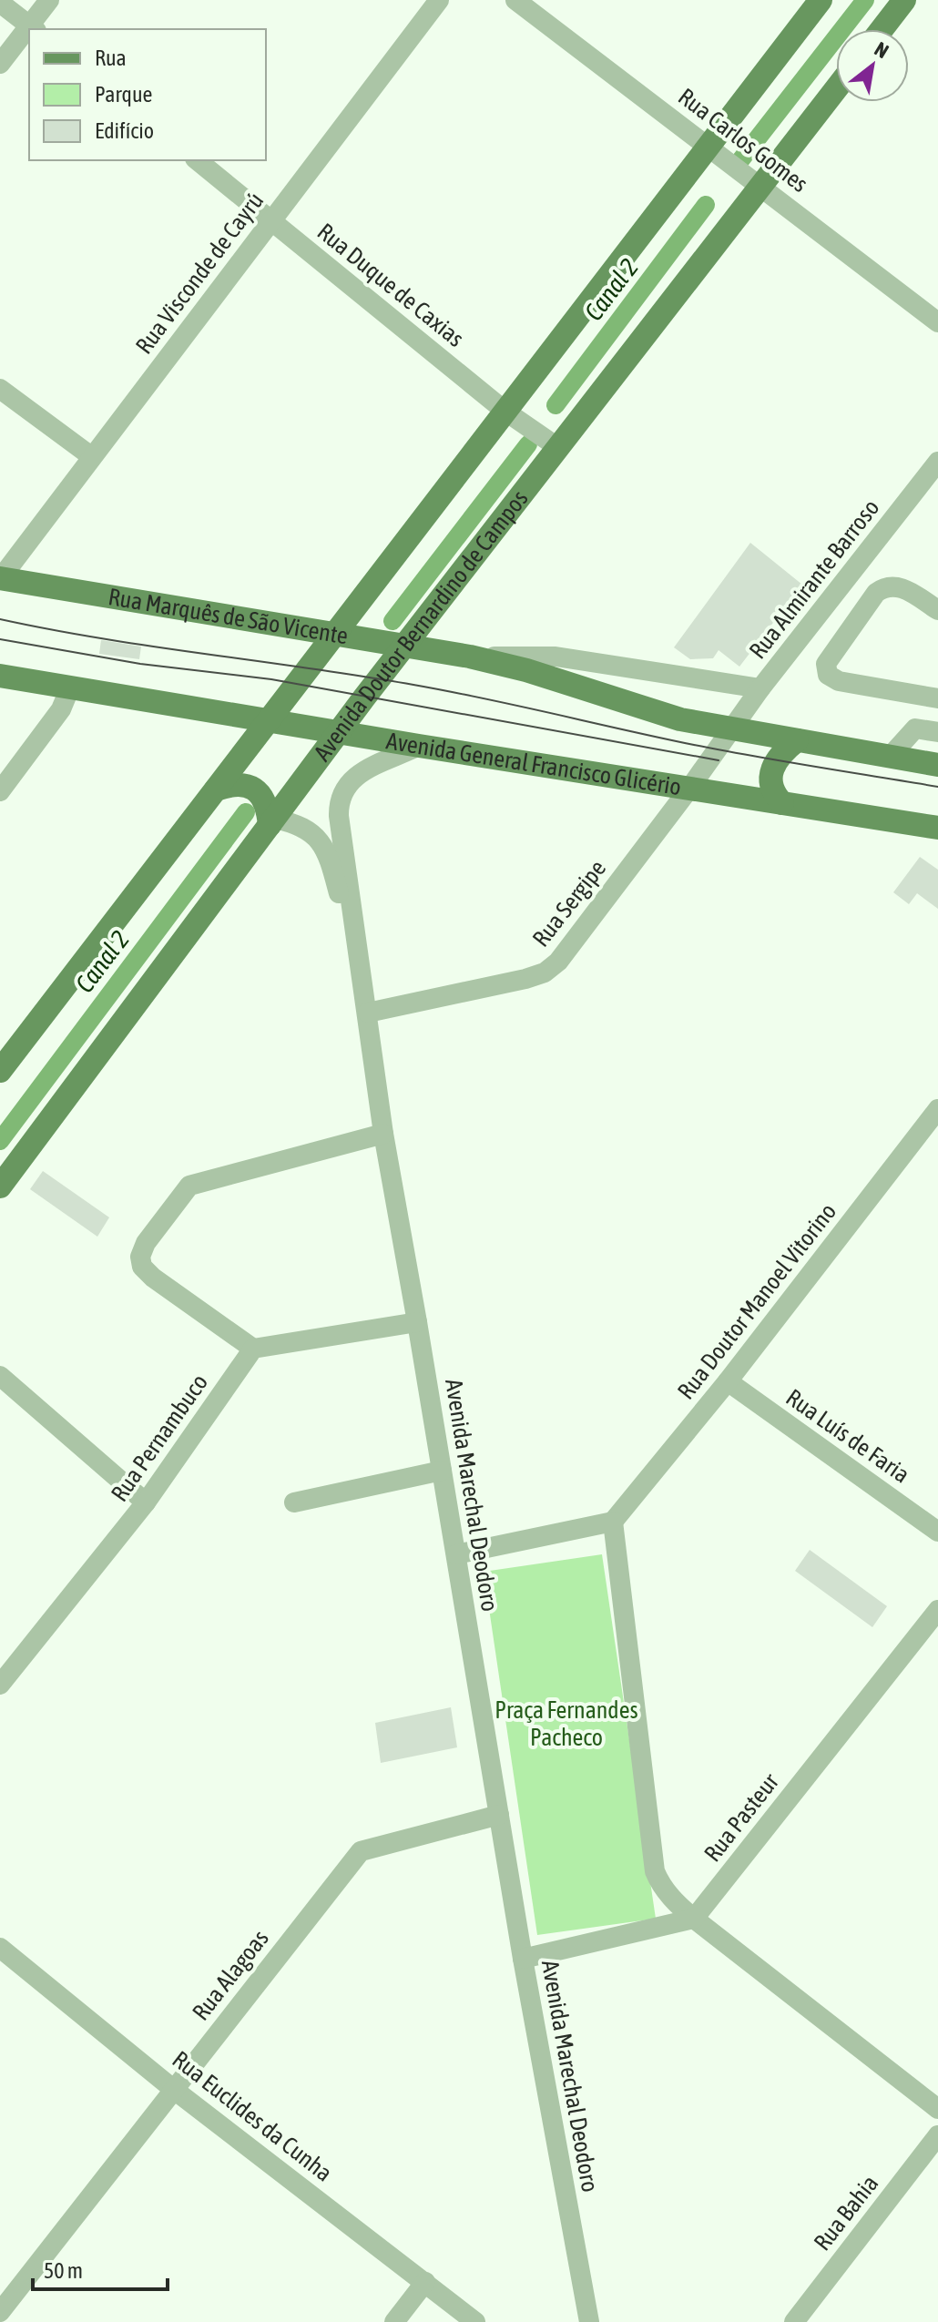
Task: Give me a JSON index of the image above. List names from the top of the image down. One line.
{"streets":{"main road":["Rua Marquês de São Vicente","Avenida Doutor Bernardino de Campos","Avenida General Francisco Glicério"],"street":["Rua Carlos Gomes","Rua Visconde de Cayrú","Rua Duque de Caxias","Rua Almirante Barroso","Rua Sergipe","Rua Doutor Manoel Vitorino","Rua Luís de Faria","Rua Pernambuco","Avenida Marechal Deodoro","Rua Pasteur","Rua Alagoas","Rua Euclides da Cunha","Rua Bahia"]},"crossings":[["Rua Carlos Gomes","Avenida Doutor Bernardino de Campos"],["Rua Visconde de Cayrú","Rua Duque de Caxias"],["Rua Visconde de Cayrú","Rua Marquês de São Vicente"],["Rua Duque de Caxias","Avenida Doutor Bernardino de Campos"],["Rua Almirante Barroso","Rua Marquês de São Vicente"],["Rua Almirante Barroso","Avenida General Francisco Glicério"],["Rua Almirante Barroso","Rua Sergipe"],["Rua Marquês de São Vicente","Avenida Doutor Bernardino de Campos"],["Avenida Doutor Bernardino de Campos","Avenida General Francisco Glicério"],["Avenida General Francisco Glicério","Rua Sergipe"],["Avenida General Francisco Glicério","Avenida Marechal Deodoro"],["Rua Sergipe","Avenida Marechal Deodoro"],["Rua Doutor Manoel Vitorino","Rua Luís de Faria"],["Avenida Marechal Deodoro","Rua Alagoas"],["Rua Alagoas","Rua Euclides da Cunha"]],"water":["Canal 2"],"parks":["Praça Fernandes Pacheco"],"legend":["Rua","Parque","Edifício"],"scale_bar":"50 m","north":"top right"}
